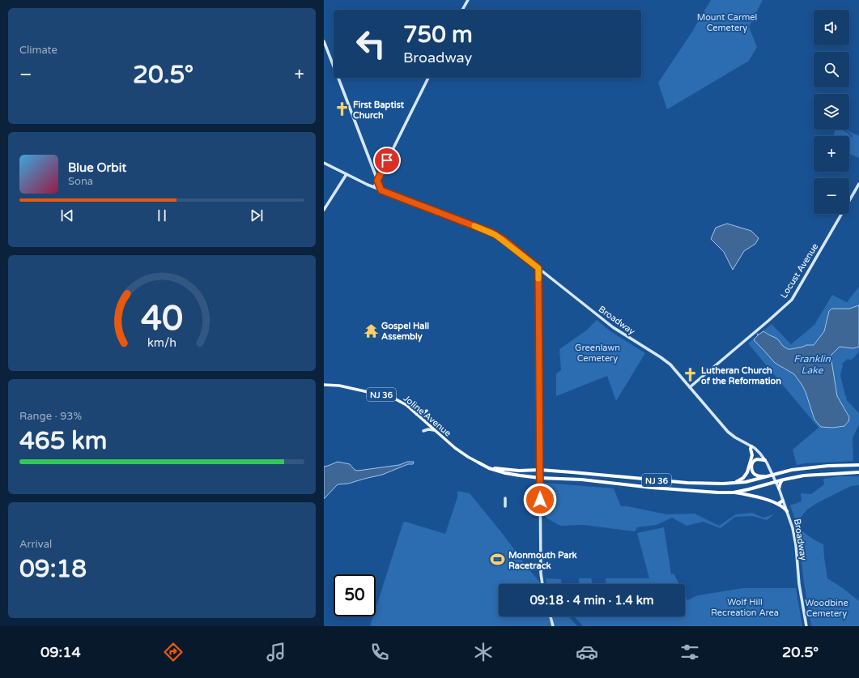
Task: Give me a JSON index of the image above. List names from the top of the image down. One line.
{"streets":{"highway":["NJ 36"],"main road":["Joline Avenue"],"street":["Locust Avenue","Broadway"]},"crossings":[["Locust Avenue","Broadway"],["Broadway","NJ 36"],["NJ 36","Joline Avenue"]],"water":["Franklin Lake"],"parks":["Mount Carmel Cemetery","Greenlawn Cemetery","Wolf Hill Recreation Area","Woodbine Cemetery"],"places":{"church":["First Baptist Church","Lutheran Church of the Reformation"],"temple":["Gospel Hall Assembly"],"sports":["Monmouth Park Racetrack"]},"page":{"tile":["Climate",["Range · 93%","465 km"],["Arrival","09:18"]],"map_buttons":["+","−"],"turn":["750 m","Broadway"],"heat":["−","20.5°","+"],"song":["Blue Orbit","Sona"],"limit":"50","trip":"09:18 · 4 min · 1.4 km","tabs":["09:14","20.5°"],"gauge":["40","km/h"]}}
